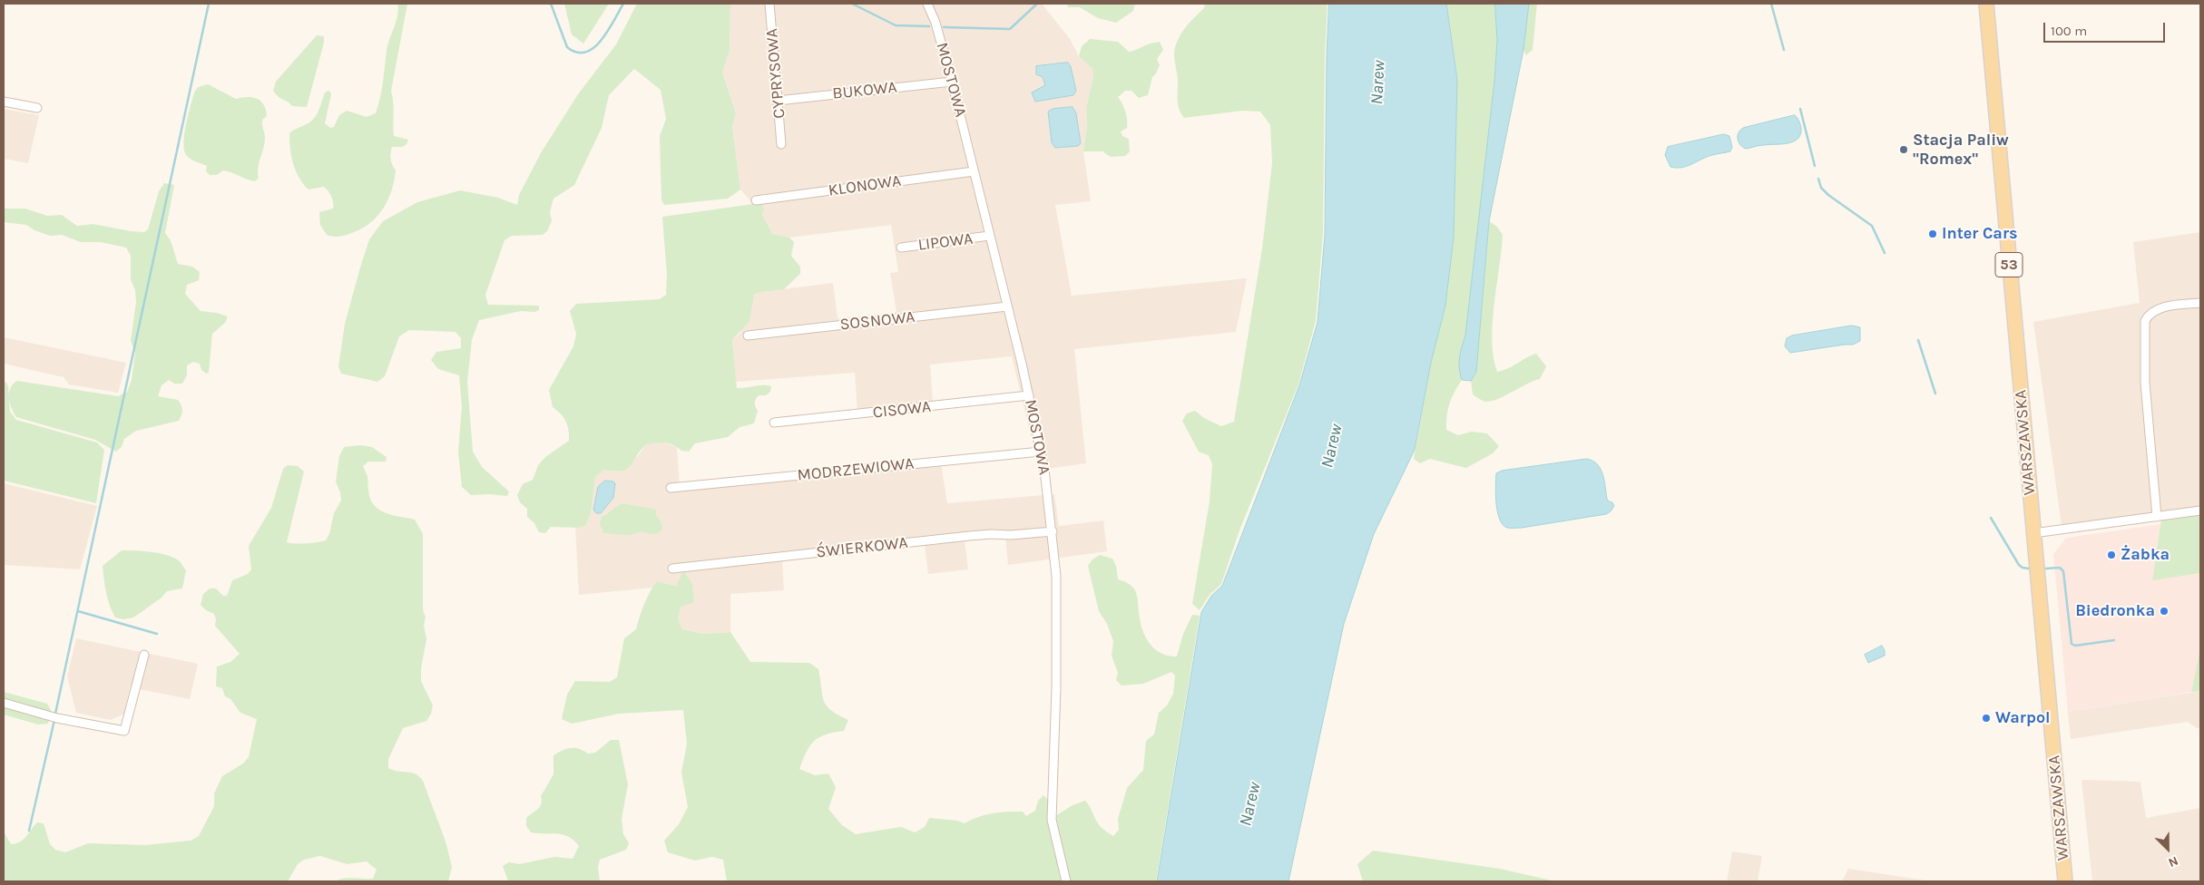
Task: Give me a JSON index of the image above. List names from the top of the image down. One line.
{"streets":{"main road":["53","WARSZAWSKA"],"street":["CYPRYSOWA","MOSTOWA","BUKOWA","KLONOWA","LIPOWA","SOSNOWA","CISOWA","MODRZEWIOWA","ŚWIERKOWA"]},"crossings":[["CYPRYSOWA","BUKOWA"],["MOSTOWA","BUKOWA"],["MOSTOWA","KLONOWA"],["MOSTOWA","LIPOWA"],["MOSTOWA","SOSNOWA"],["MOSTOWA","CISOWA"],["MOSTOWA","MODRZEWIOWA"],["MOSTOWA","ŚWIERKOWA"]],"water":["Narew"],"places":["Stacja Paliw \"Romex\"","Inter Cars","Żabka","Biedronka","Warpol"],"scale_bar":"100 m","north":"bottom right"}
